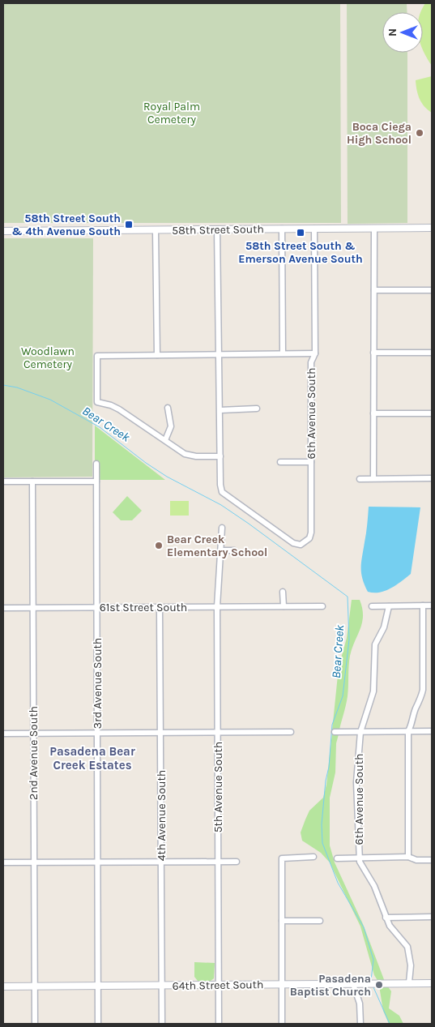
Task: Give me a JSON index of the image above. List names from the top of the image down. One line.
{"streets":{"street":["58th Street South","6th Avenue South","61st Street South","3rd Avenue South","2nd Avenue South","5th Avenue South","4th Avenue South","64th Street South"]},"crossings":[["58th Street South","6th Avenue South"],["6th Avenue South","64th Street South"],["61st Street South","3rd Avenue South"],["61st Street South","2nd Avenue South"],["61st Street South","5th Avenue South"],["61st Street South","4th Avenue South"],["3rd Avenue South","64th Street South"],["2nd Avenue South","64th Street South"],["5th Avenue South","64th Street South"],["4th Avenue South","64th Street South"]],"districts":["Pasadena Bear Creek Estates"],"water":["Bear Creek"],"parks":["Royal Palm Cemetery","Woodlawn Cemetery"],"places":{"other":["Boca Ciega High School","Bear Creek Elementary School","Pasadena Baptist Church"],"transit":["58th Street South & 4th Avenue South","58th Street South & Emerson Avenue South"]},"north":"left"}
